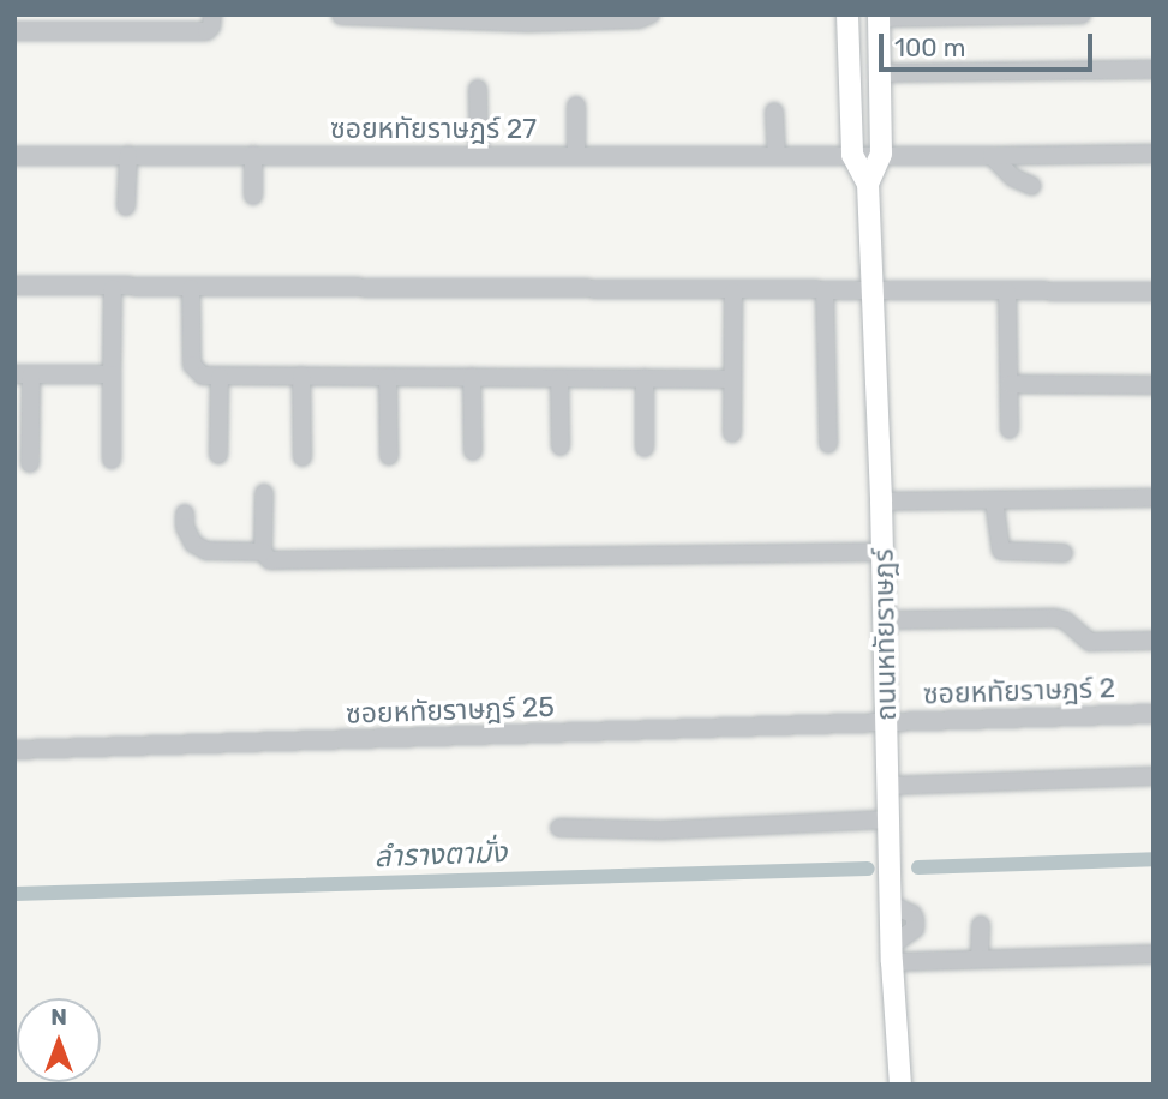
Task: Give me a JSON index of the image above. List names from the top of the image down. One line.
{"streets":{"main road":["ถนนหทัยราษฎร์"],"street":["ซอยหทัยราษฎร์ 27","ซอยหทัยราษฎร์ 2","ซอยหทัยราษฎร์ 25"]},"crossings":[["ซอยหทัยราษฎร์ 27","ถนนหทัยราษฎร์"],["ถนนหทัยราษฎร์","ซอยหทัยราษฎร์ 2"],["ถนนหทัยราษฎร์","ซอยหทัยราษฎร์ 25"],["ซอยหทัยราษฎร์ 2","ซอยหทัยราษฎร์ 25"]],"water":["ลำรางตามั่ง"],"scale_bar":"100 m","north":"top"}
